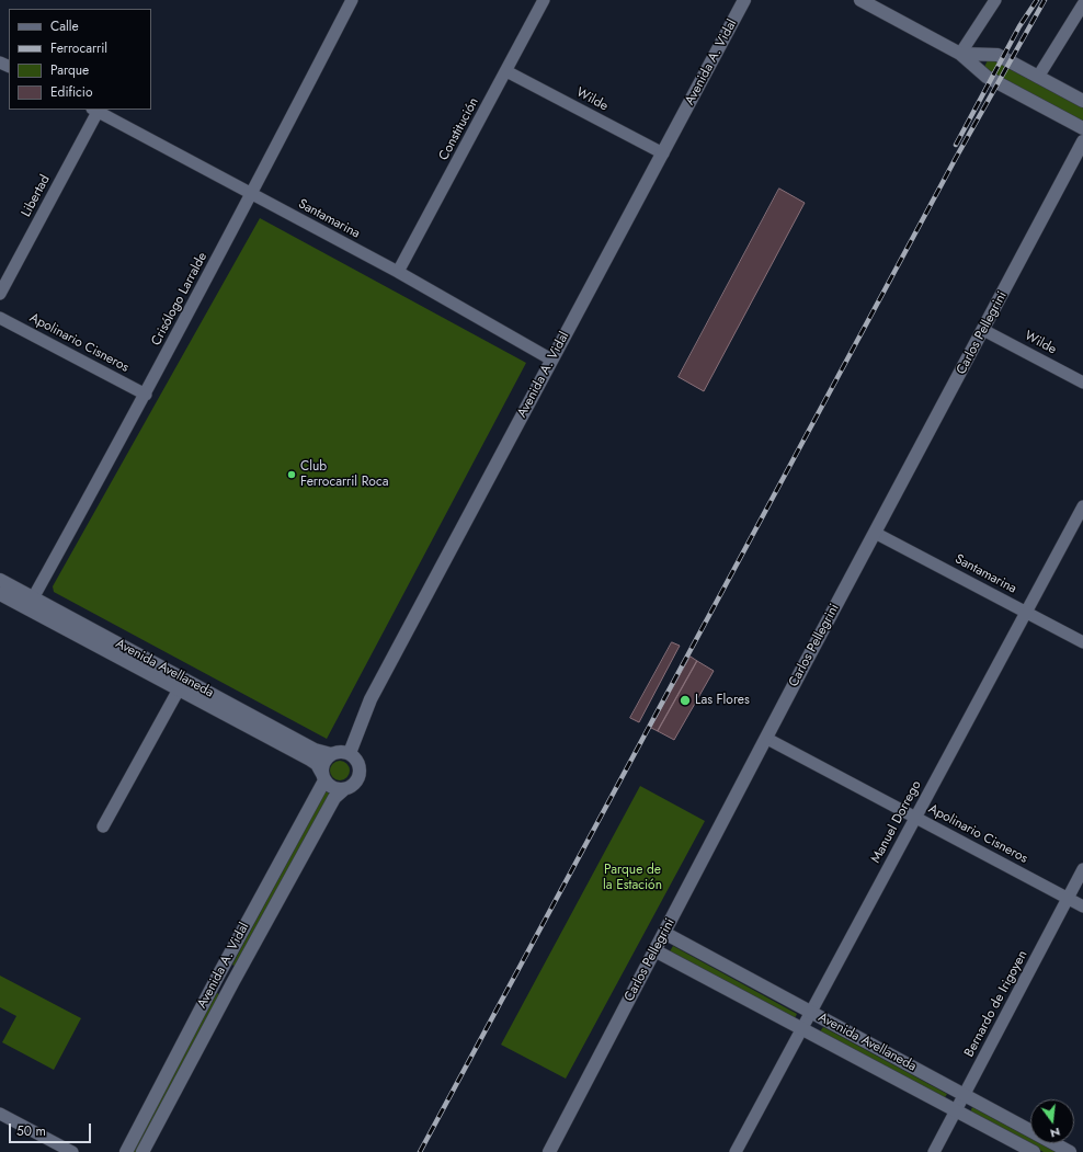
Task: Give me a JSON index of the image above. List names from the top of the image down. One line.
{"streets":{"street":["Avenida A. Vidal","Wilde","Constitución","Libertad","Santamarina","Crisólogo Larralde","Carlos Pellegrini","Apolinario Cisneros","Avenida Avellaneda","Manuel Dorrego","Bernardo de Irigoyen"]},"crossings":[["Avenida A. Vidal","Wilde"],["Avenida A. Vidal","Santamarina"],["Avenida A. Vidal","Avenida Avellaneda"],["Wilde","Constitución"],["Wilde","Carlos Pellegrini"],["Constitución","Santamarina"],["Libertad","Santamarina"],["Santamarina","Crisólogo Larralde"],["Santamarina","Carlos Pellegrini"],["Santamarina","Manuel Dorrego"],["Crisólogo Larralde","Apolinario Cisneros"],["Crisólogo Larralde","Avenida Avellaneda"],["Carlos Pellegrini","Apolinario Cisneros"],["Carlos Pellegrini","Avenida Avellaneda"],["Apolinario Cisneros","Manuel Dorrego"],["Apolinario Cisneros","Bernardo de Irigoyen"],["Avenida Avellaneda","Manuel Dorrego"],["Avenida Avellaneda","Bernardo de Irigoyen"]],"parks":["Parque de la Estación"],"places":["Club Ferrocarril Roca","Las Flores"],"legend":["Calle","Ferrocarril","Parque","Edificio"],"scale_bar":"50 m","north":"bottom"}
